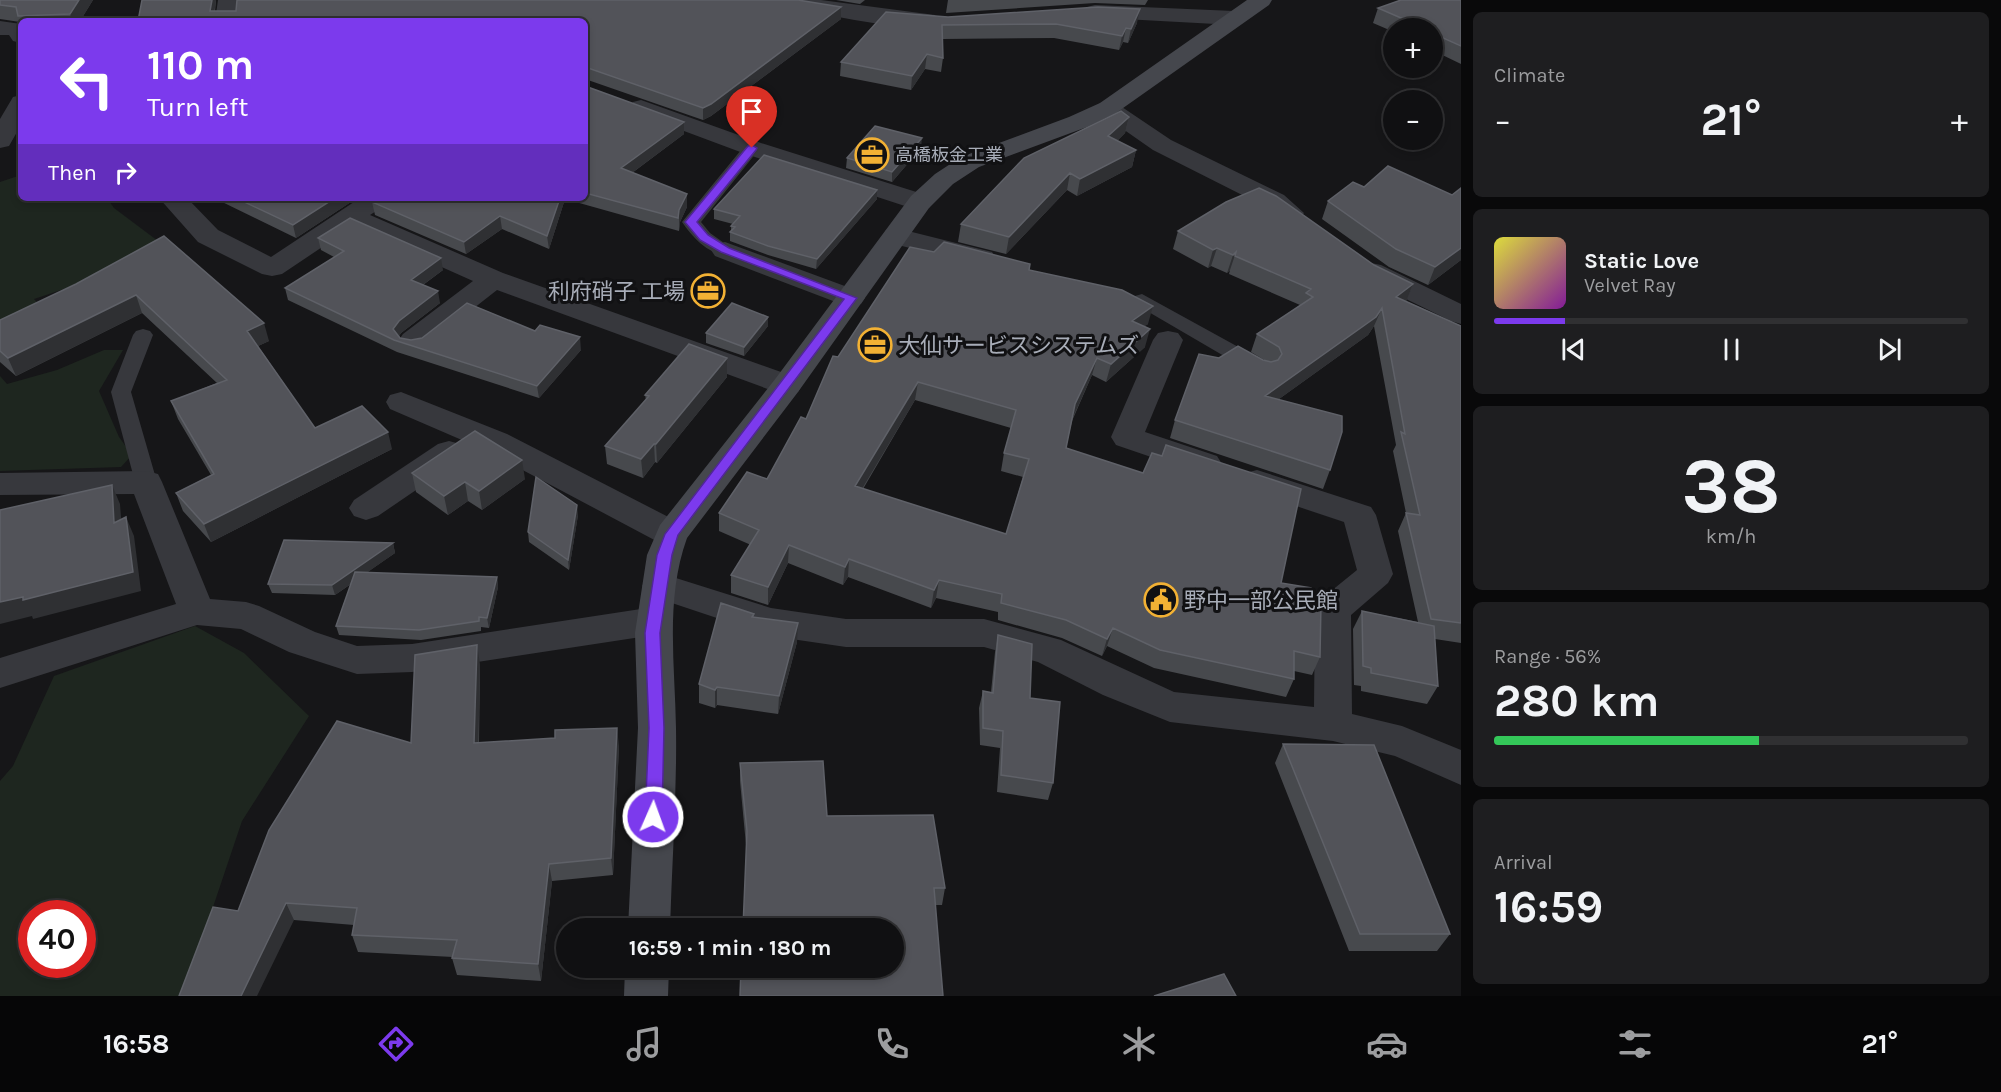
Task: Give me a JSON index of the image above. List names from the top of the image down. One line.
{"places":{"office":["高橋板金工業","利府硝子 工場","大仙サービスシステムズ"],"public building":["野中一部公民館"]},"page":{"tile":["Climate",["38","km/h"],["Range · 56%","280 km"],["Arrival","16:59"]],"map_buttons":["+","−"],"turn":["110 m","Turn left"],"heat":["−","21°","+"],"then":"Then","song":["Static Love","Velvet Ray"],"limit":"40","trip":"16:59 · 1 min · 180 m","tabs":["16:58","21°"]}}
